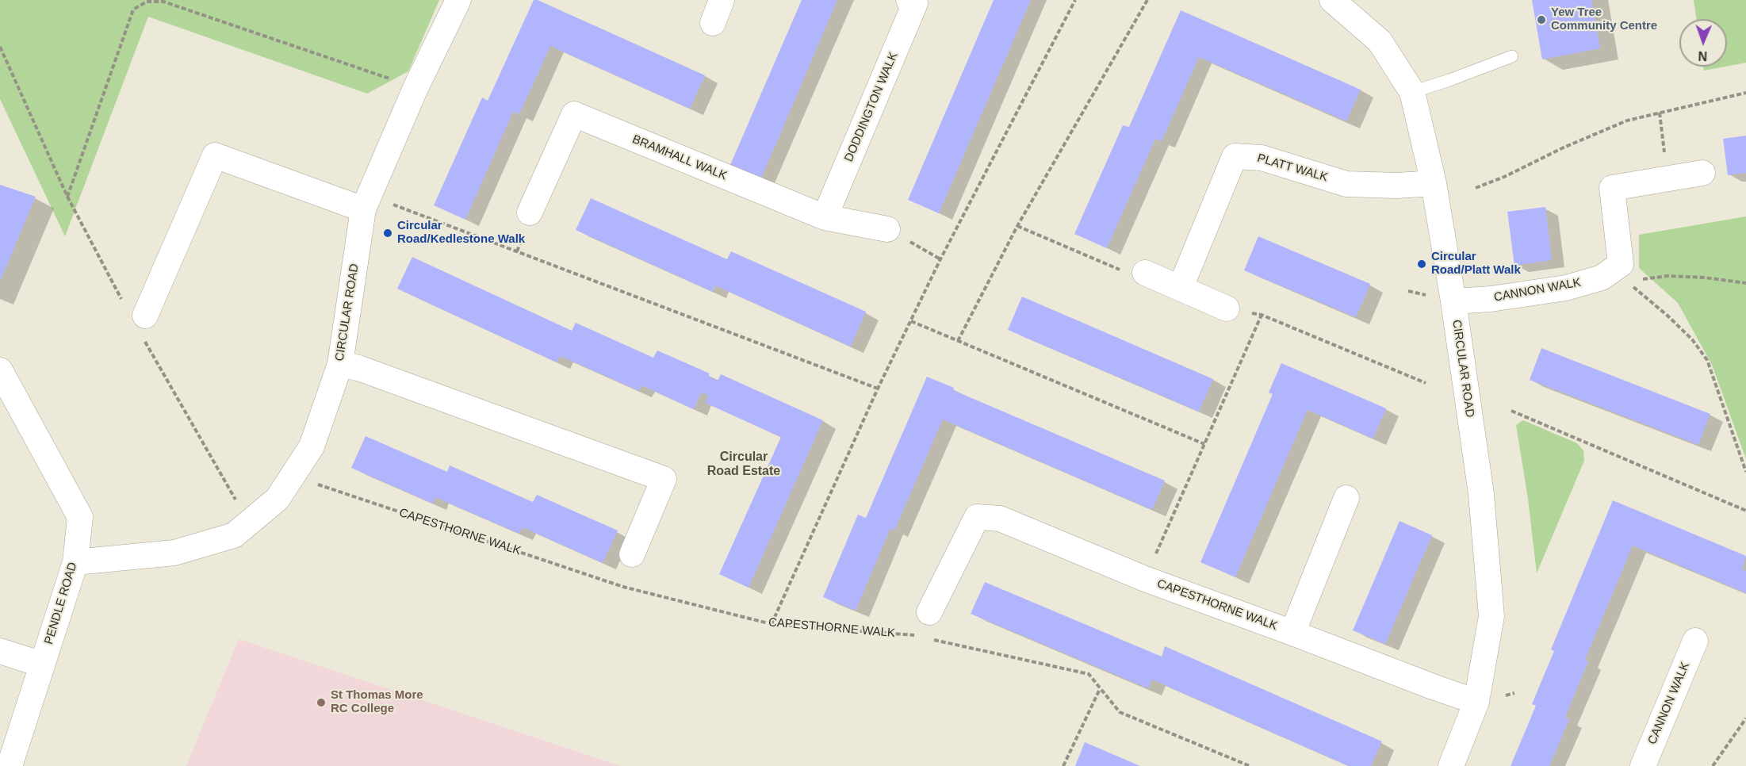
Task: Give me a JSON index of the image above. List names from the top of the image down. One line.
{"streets":{"street":["DODDINGTON WALK","BRAMHALL WALK","PLATT WALK","CANNON WALK","CIRCULAR ROAD","CAPESTHORNE WALK","PENDLE ROAD"]},"crossings":[["DODDINGTON WALK","BRAMHALL WALK"],["PLATT WALK","CIRCULAR ROAD"],["CANNON WALK","CIRCULAR ROAD"],["CIRCULAR ROAD","CAPESTHORNE WALK"],["CIRCULAR ROAD","PENDLE ROAD"]],"districts":["Circular Road Estate"],"places":["Yew Tree Community Centre","Circular Road/Kedlestone Walk","Circular Road/Platt Walk","St Thomas More RC College"],"north":"bottom"}
